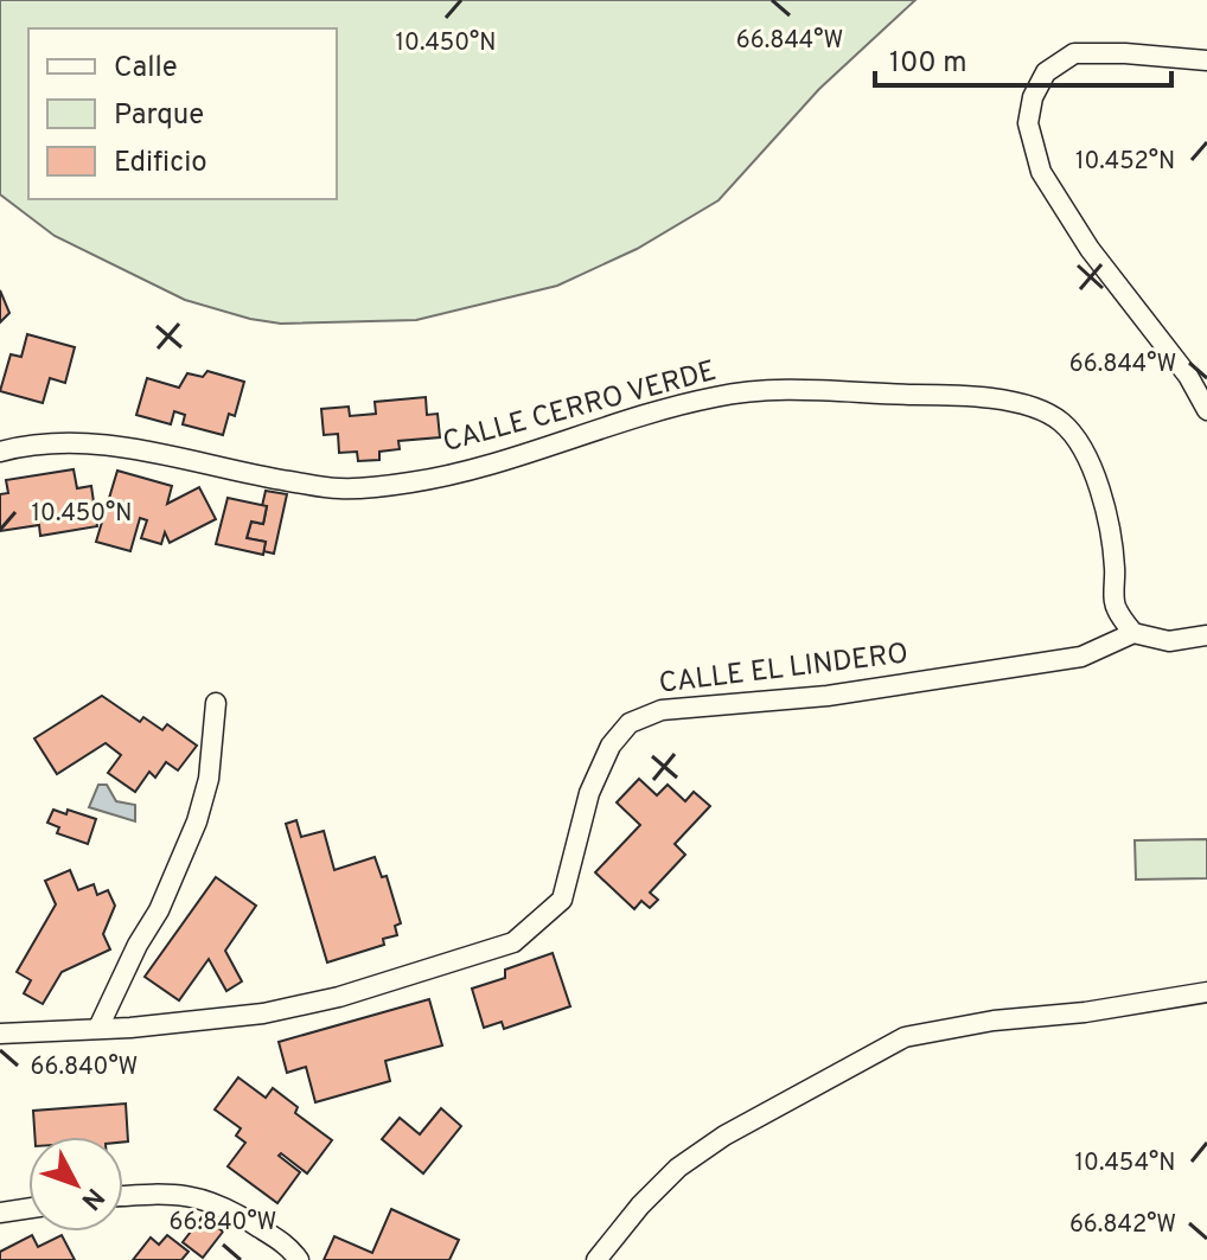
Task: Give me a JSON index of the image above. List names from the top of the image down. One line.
{"streets":{"street":["CALLE CERRO VERDE","CALLE EL LINDERO"]},"crossings":[["CALLE CERRO VERDE","CALLE EL LINDERO"]],"legend":["Calle","Parque","Edificio"],"scale_bar":"100 m","north":"bottom right","coordinates":["66.844°W","10.450°N","10.452°N","66.840°W","10.454°N","66.842°W"]}
